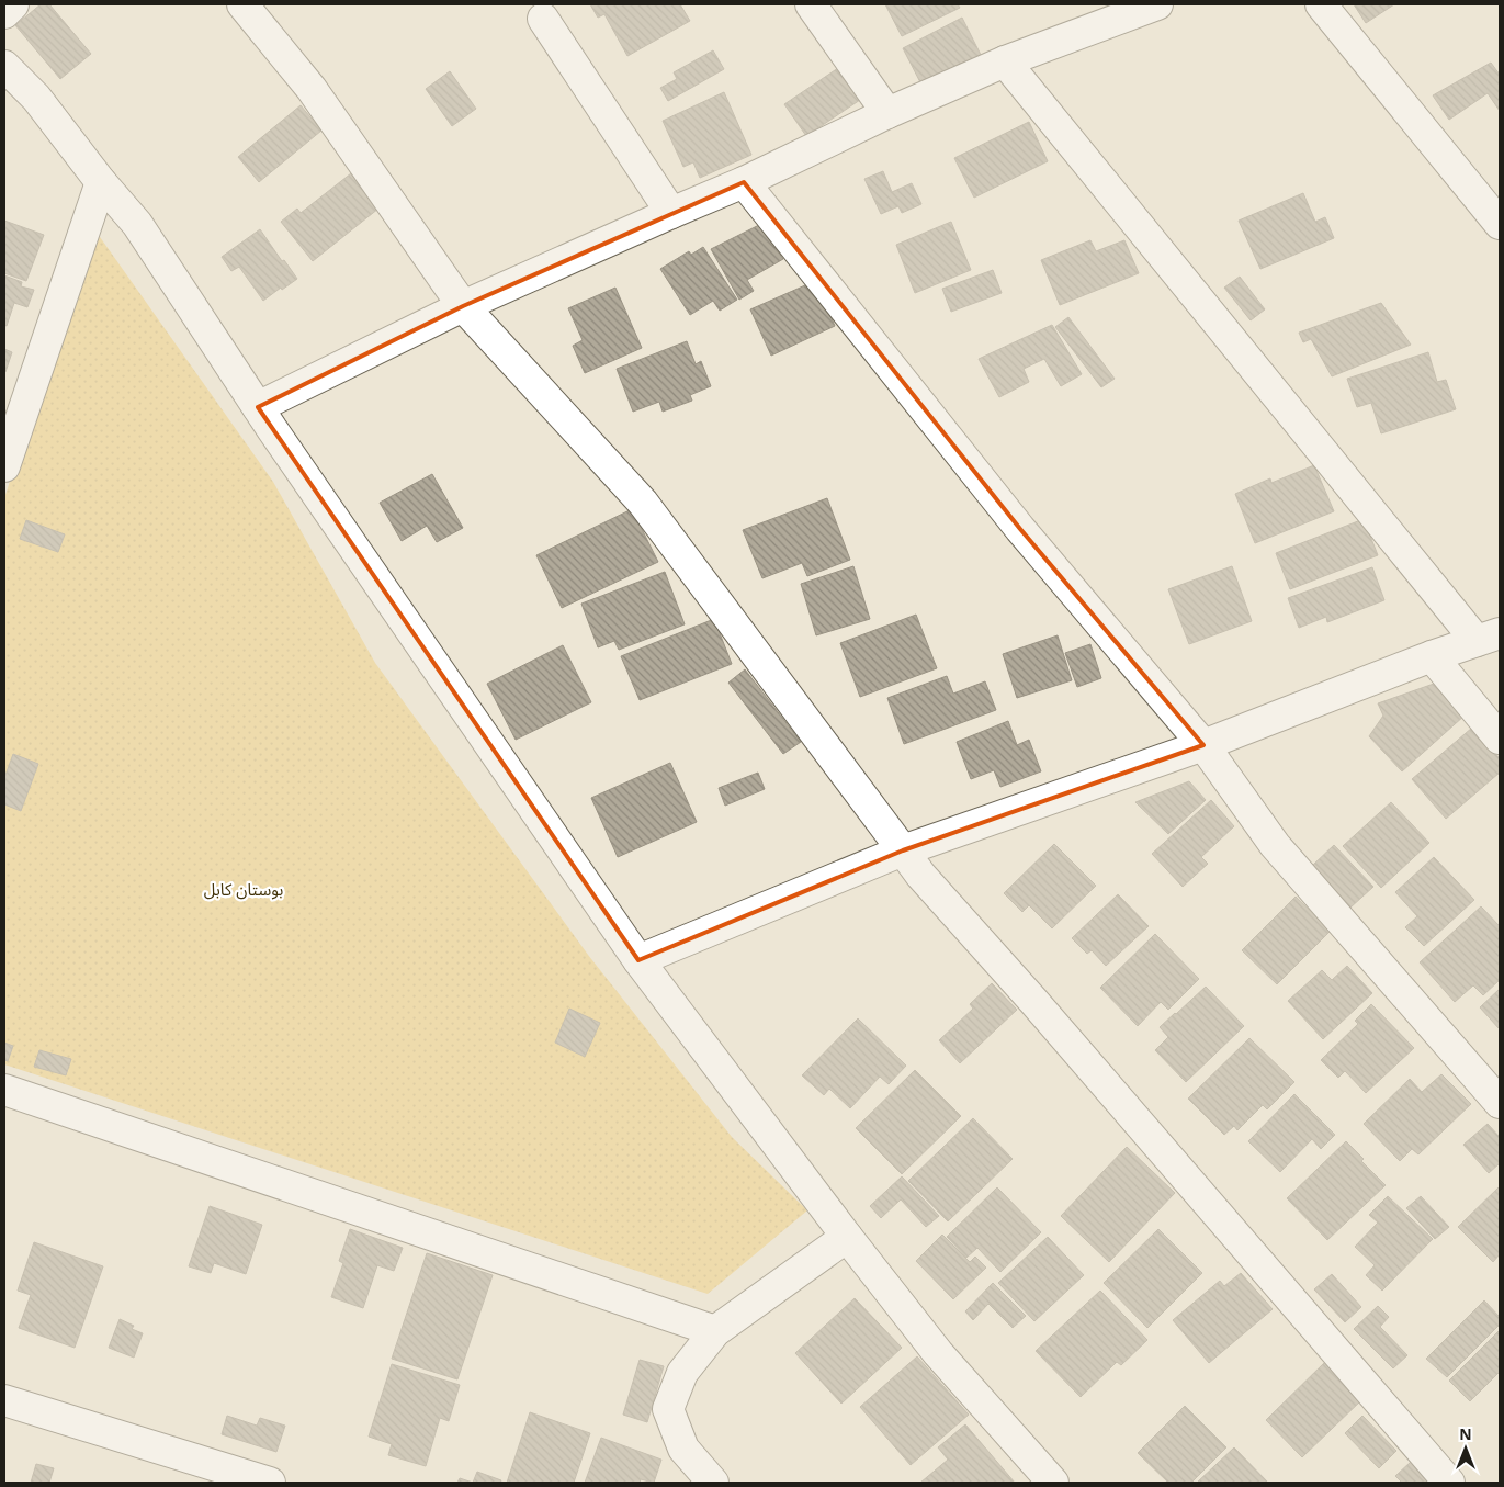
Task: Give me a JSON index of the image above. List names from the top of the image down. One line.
{"parks":["بوستان کابل"],"north":"top"}
